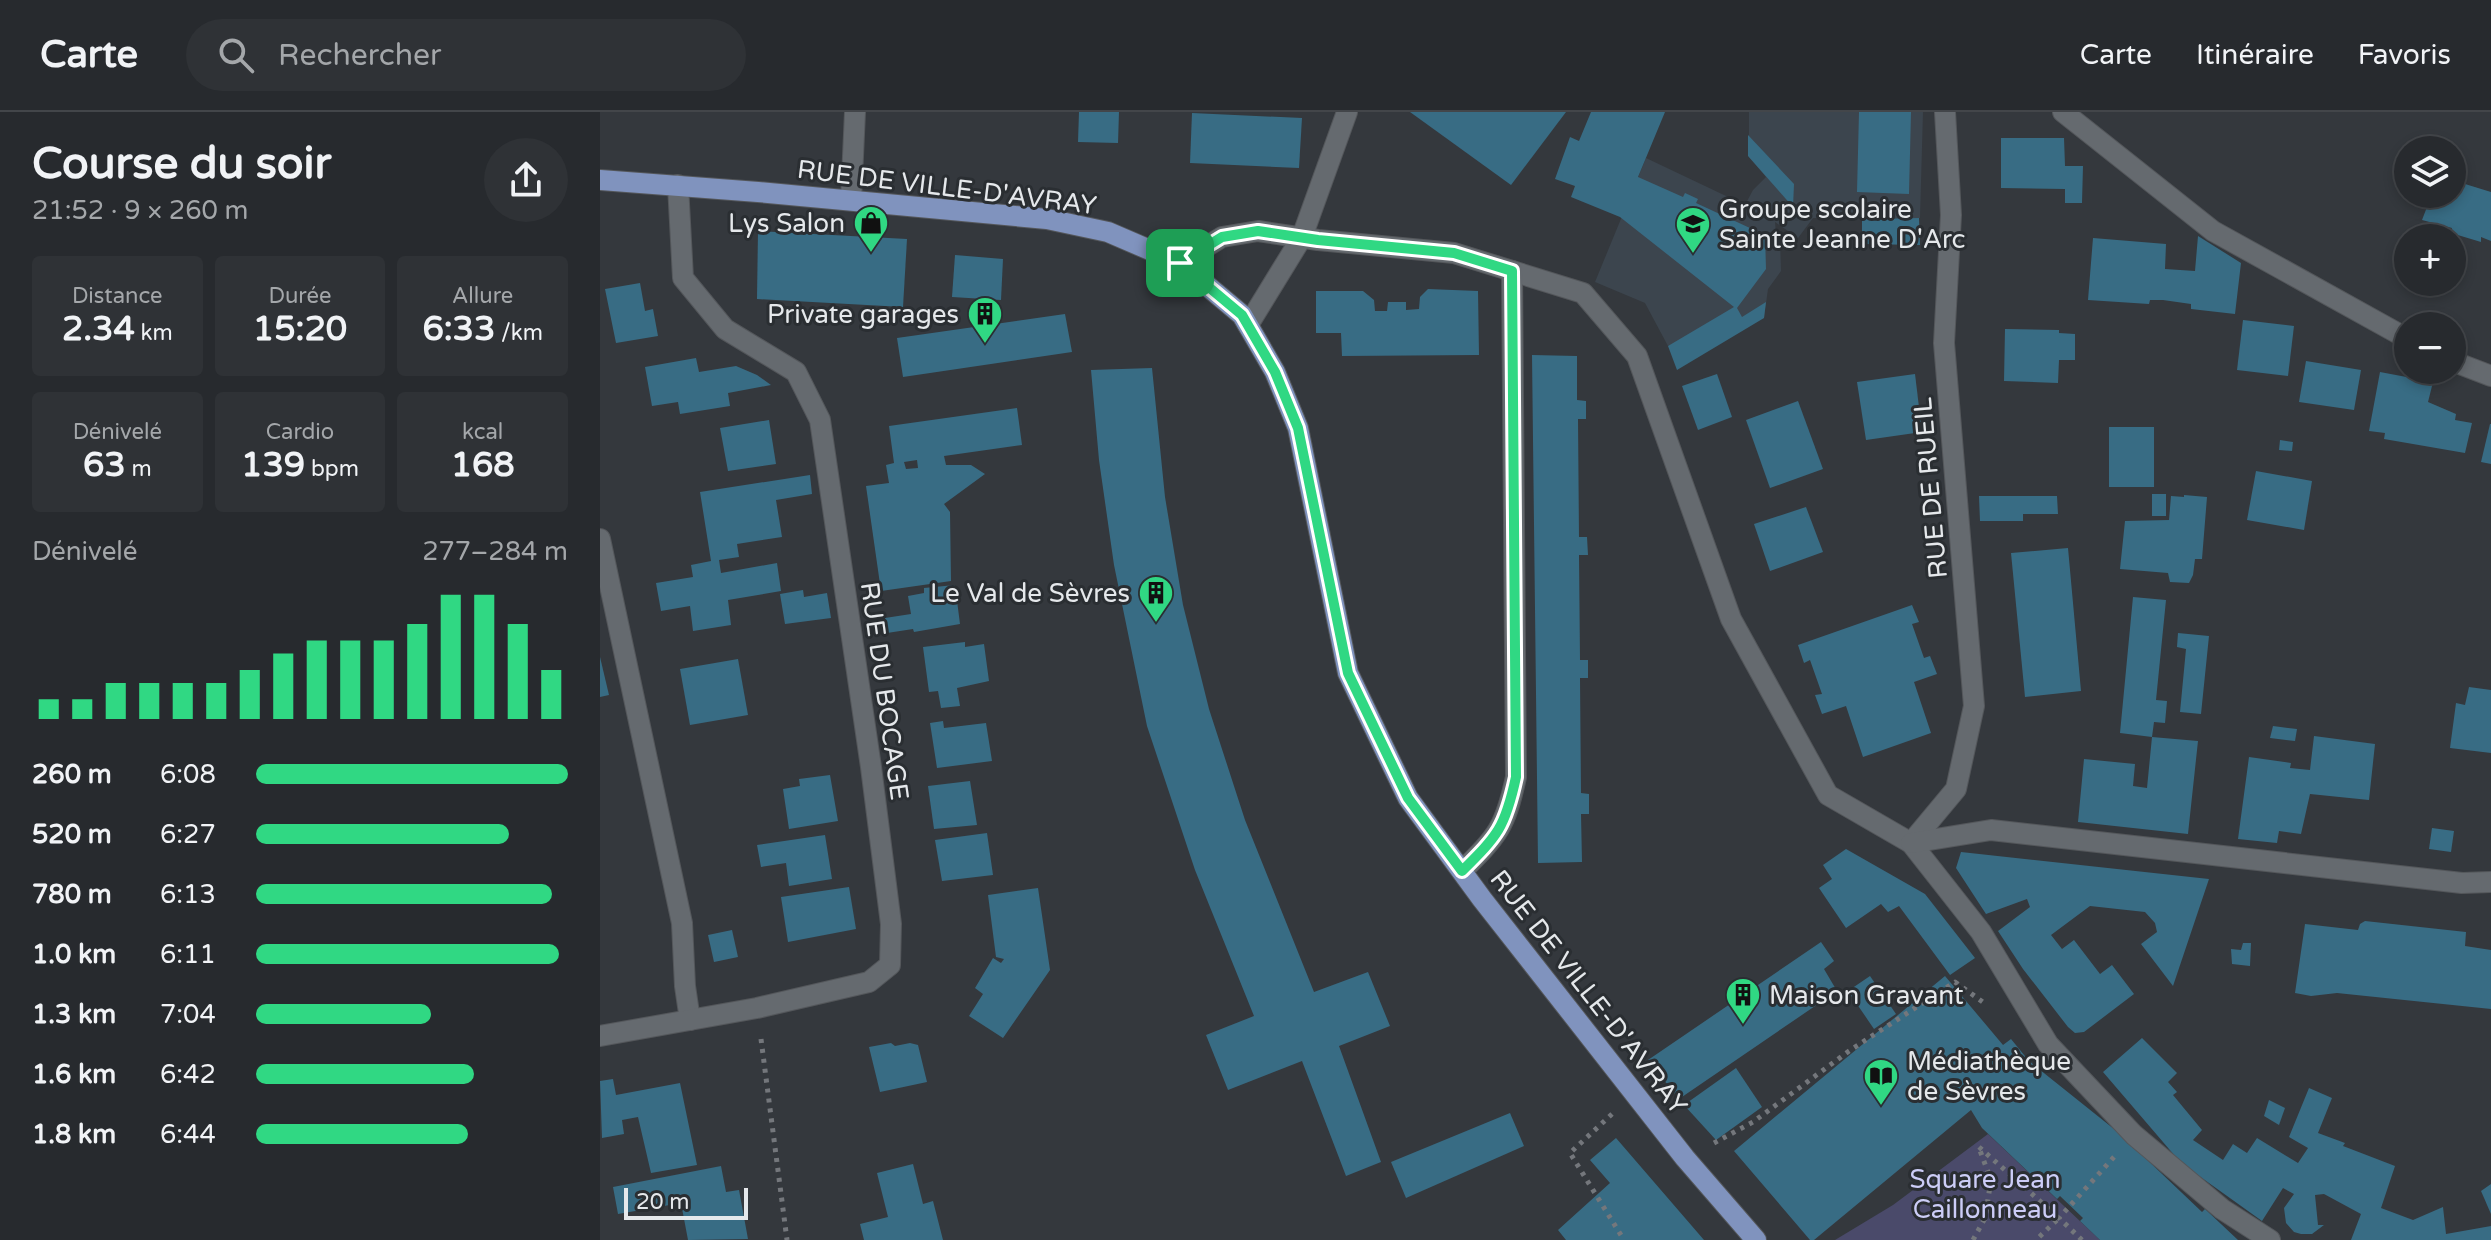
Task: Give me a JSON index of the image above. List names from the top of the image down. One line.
{"streets":{"main road":["RUE DE VILLE-D'AVRAY"],"street":["RUE DE RUEIL","RUE DU BOCAGE"]},"crossings":[["RUE DE VILLE-D'AVRAY","RUE DU BOCAGE"]],"parks":["Square Jean Caillonneau"],"places":{"shop":["Lys Salon"],"school or university":["Groupe scolaire Sainte Jeanne D'Arc"],"building":["Private garages","Le Val de Sèvres","Maison Gravant"],"library":["Médiathèque de Sèvres"]},"scale_bar":"20 m","page":{"header":"Carte","search":"Rechercher","nav":["Carte","Itinéraire","Favoris"],"heading":["Course du soir","21:52 · 9 × 260 m"],"map_buttons":["+","−"],"stats":[["Distance","2.34 km"],["Durée","15:20"],["Allure","6:33 /km"],["Dénivelé","63 m"],["Cardio","139 bpm"],["kcal","168"]],"chart":["Dénivelé","277–284 m"],"list":[{"name":"260 m","note":"6:08"},{"name":"520 m","note":"6:27"},{"name":"780 m","note":"6:13"},{"name":"1.0 km","note":"6:11"},{"name":"1.3 km","note":"7:04"},{"name":"1.6 km","note":"6:42"},{"name":"1.8 km","note":"6:44"}],"scale":"20 m"}}
